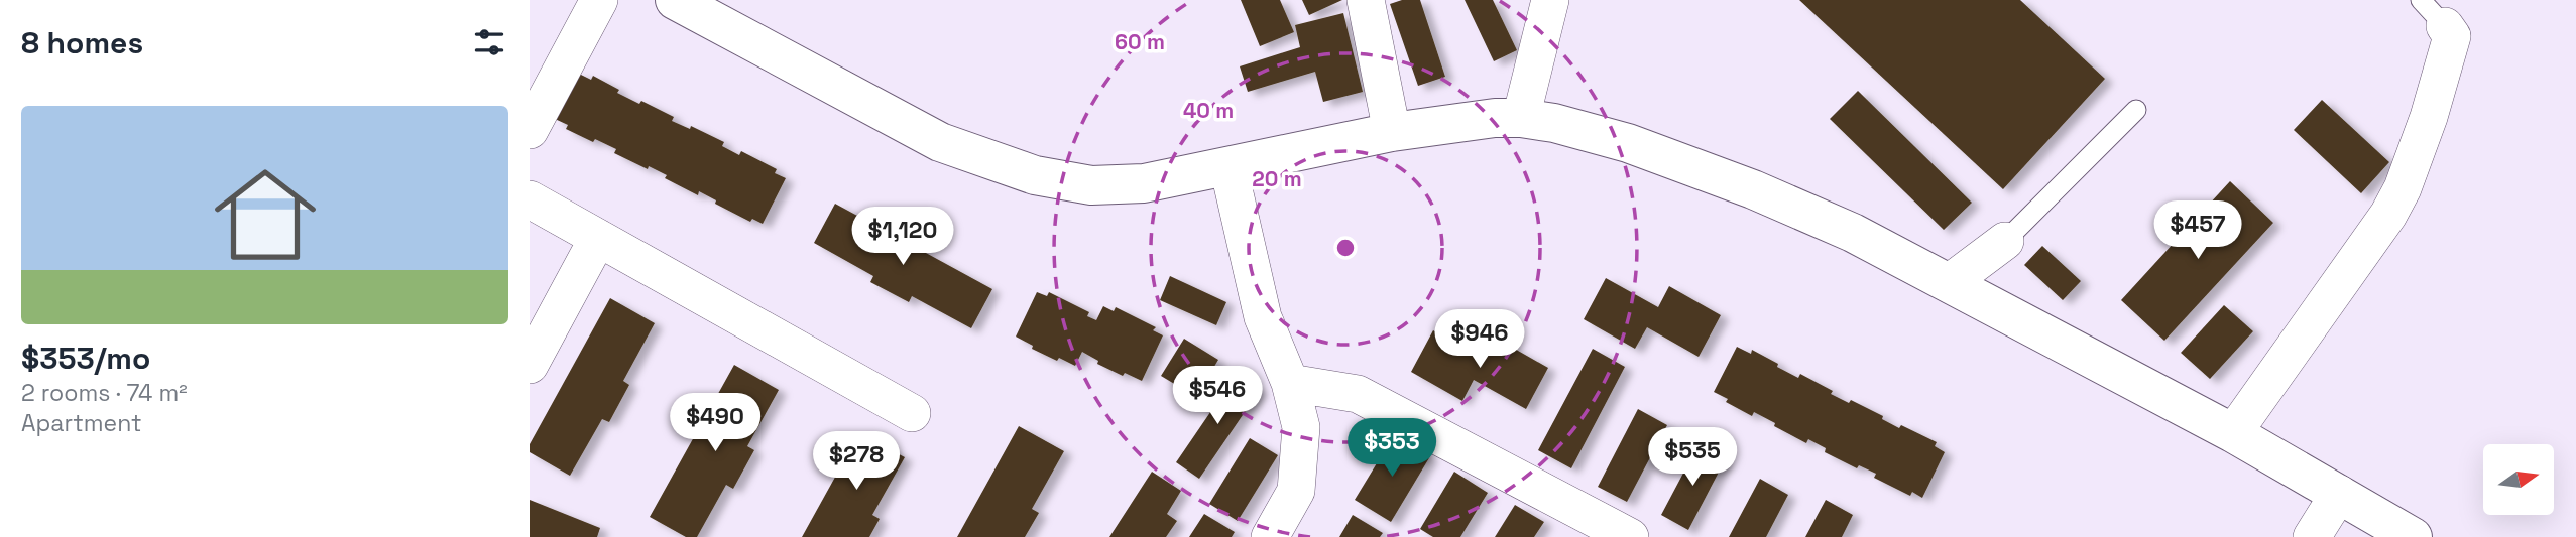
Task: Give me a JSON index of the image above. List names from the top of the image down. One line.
{"north":"right","page":{"heading":"8 homes","list":[{"name":"$353/mo","note":"2 rooms · 74 m² · Apartment"}],"price":["$457","$1,120","$946","$546","$490","$353","$535","$278"]},"rings":["60 m","40 m","20 m"]}
